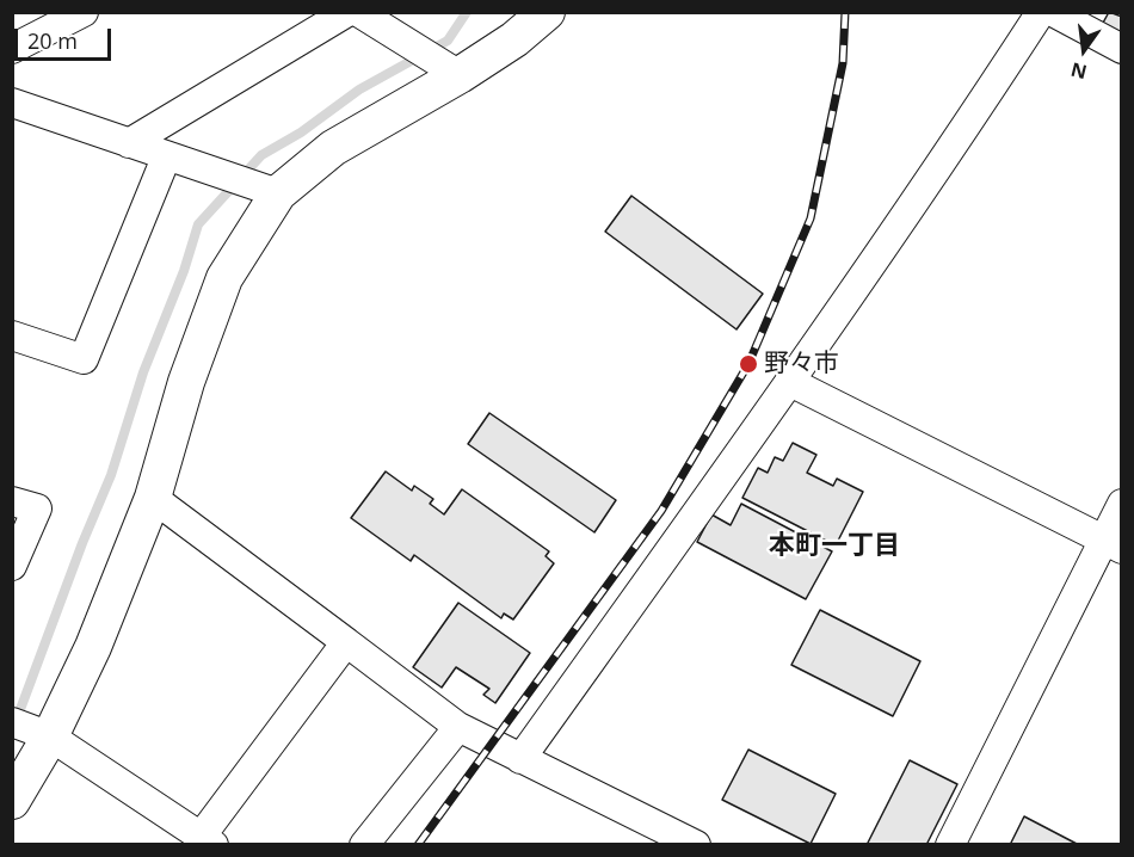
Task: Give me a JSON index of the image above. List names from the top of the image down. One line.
{"districts":["本町一丁目"],"places":["野々市"],"scale_bar":"20 m","north":"bottom"}
